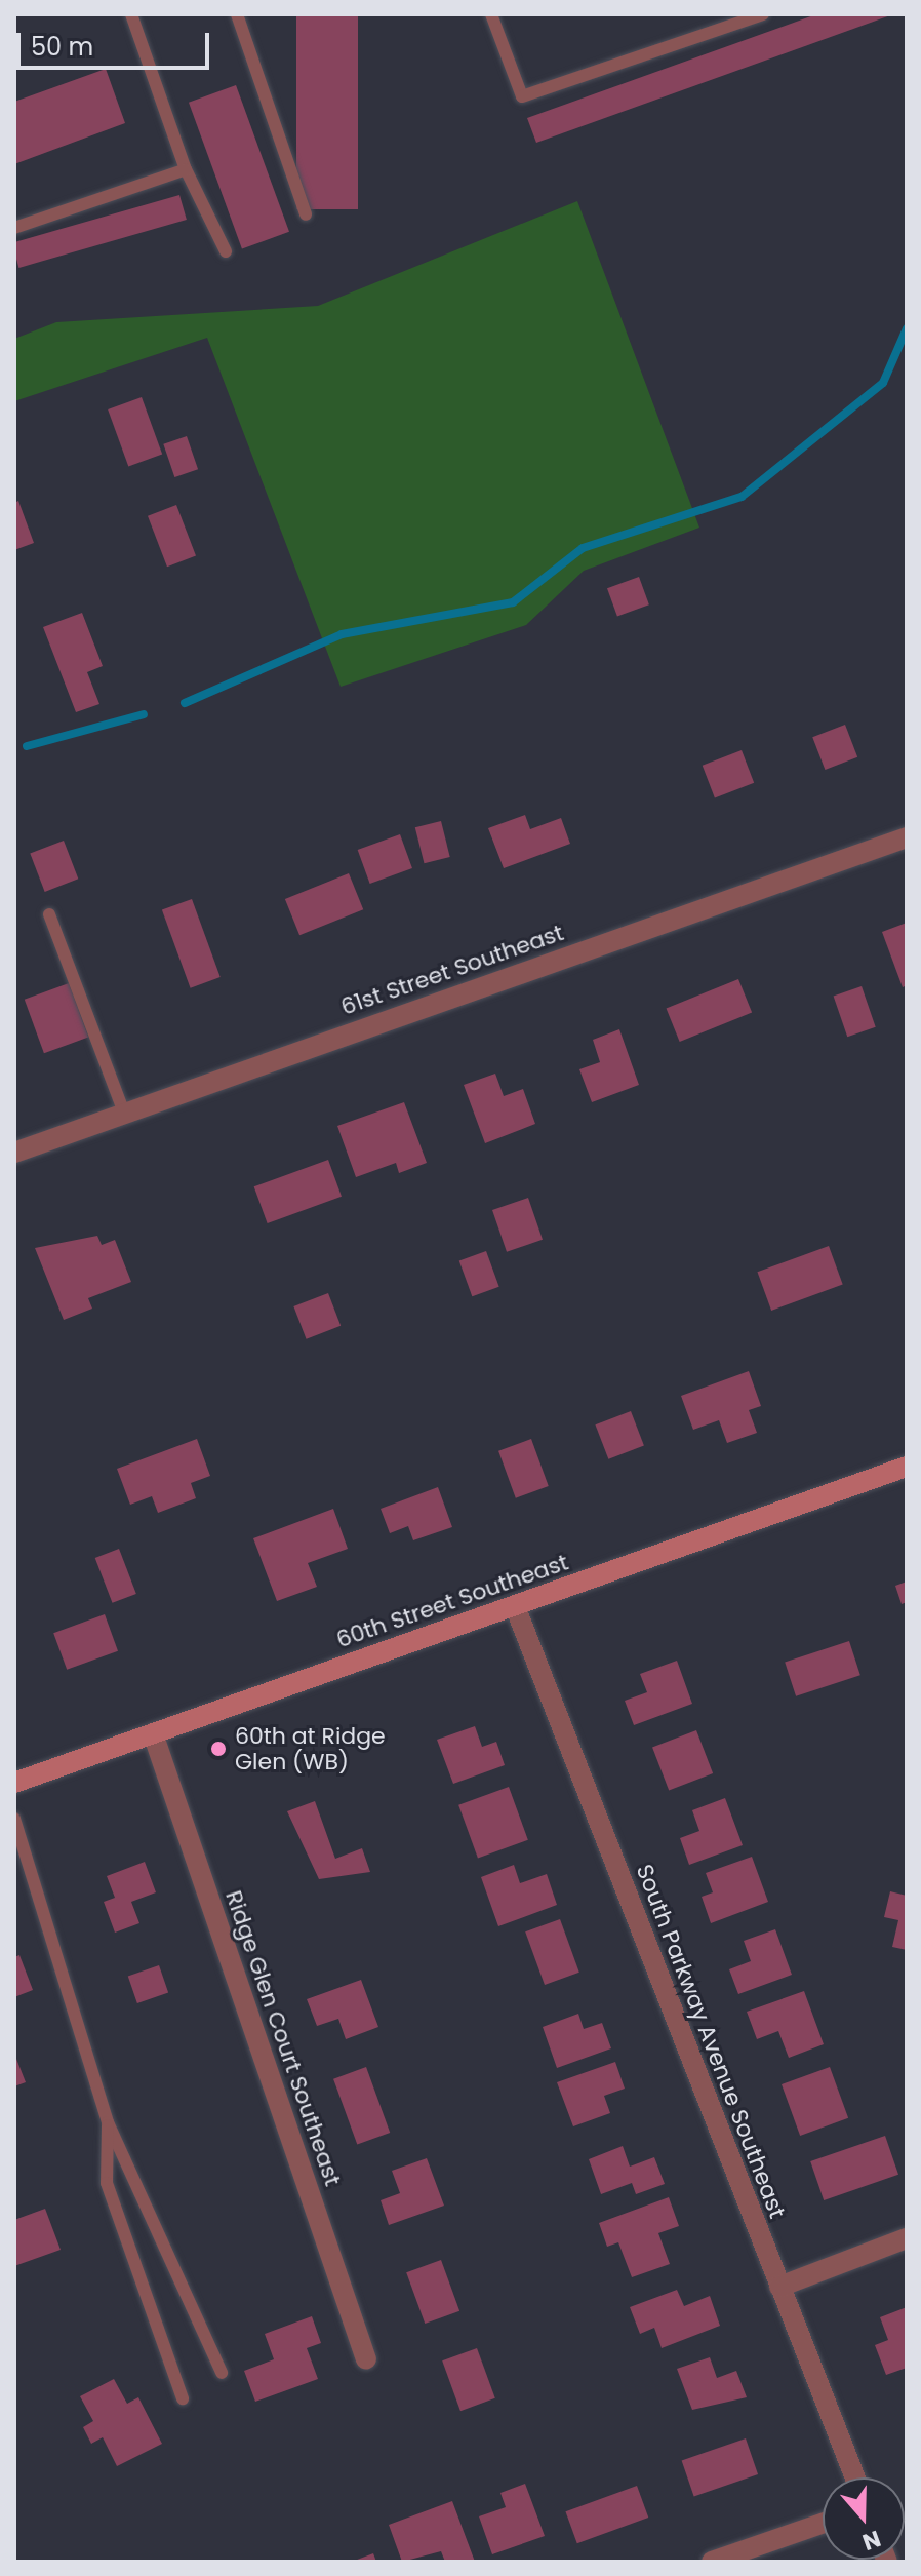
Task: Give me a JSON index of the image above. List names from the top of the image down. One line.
{"streets":{"main road":["60th Street Southeast"],"street":["61st Street Southeast","Ridge Glen Court Southeast","South Parkway Avenue Southeast"]},"crossings":[["60th Street Southeast","Ridge Glen Court Southeast"],["60th Street Southeast","South Parkway Avenue Southeast"]],"places":["60th at Ridge Glen (WB)"],"scale_bar":"50 m","north":"bottom"}
